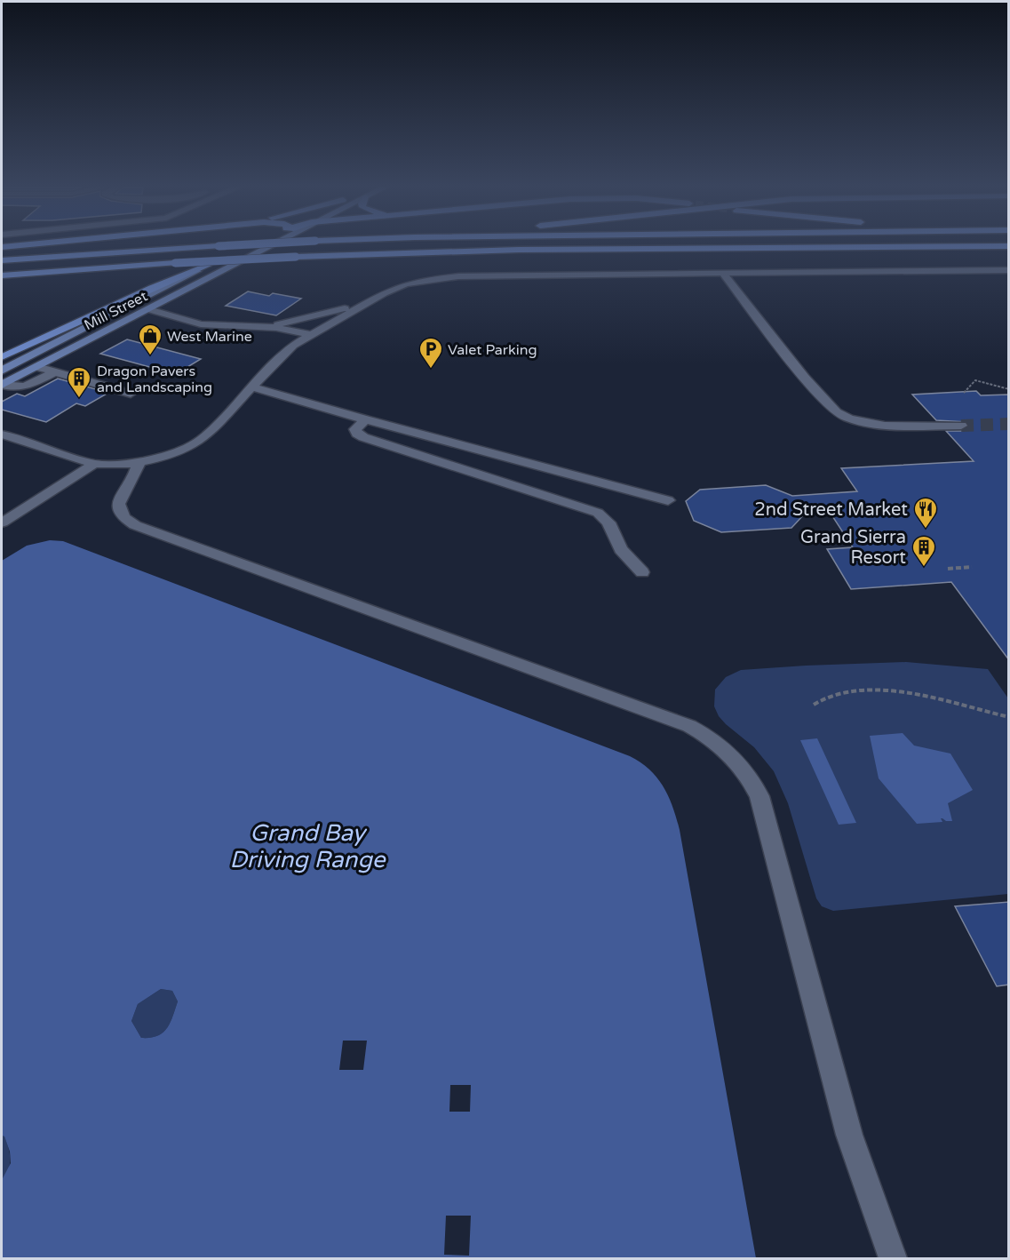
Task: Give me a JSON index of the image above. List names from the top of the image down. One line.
{"streets":{"main road":["Mill Street"]},"water":["Grand Bay Driving Range"],"places":{"shop":["West Marine"],"parking":["Valet Parking"],"building":["Dragon Pavers and Landscaping","Grand Sierra Resort"],"restaurant":["2nd Street Market"]}}
